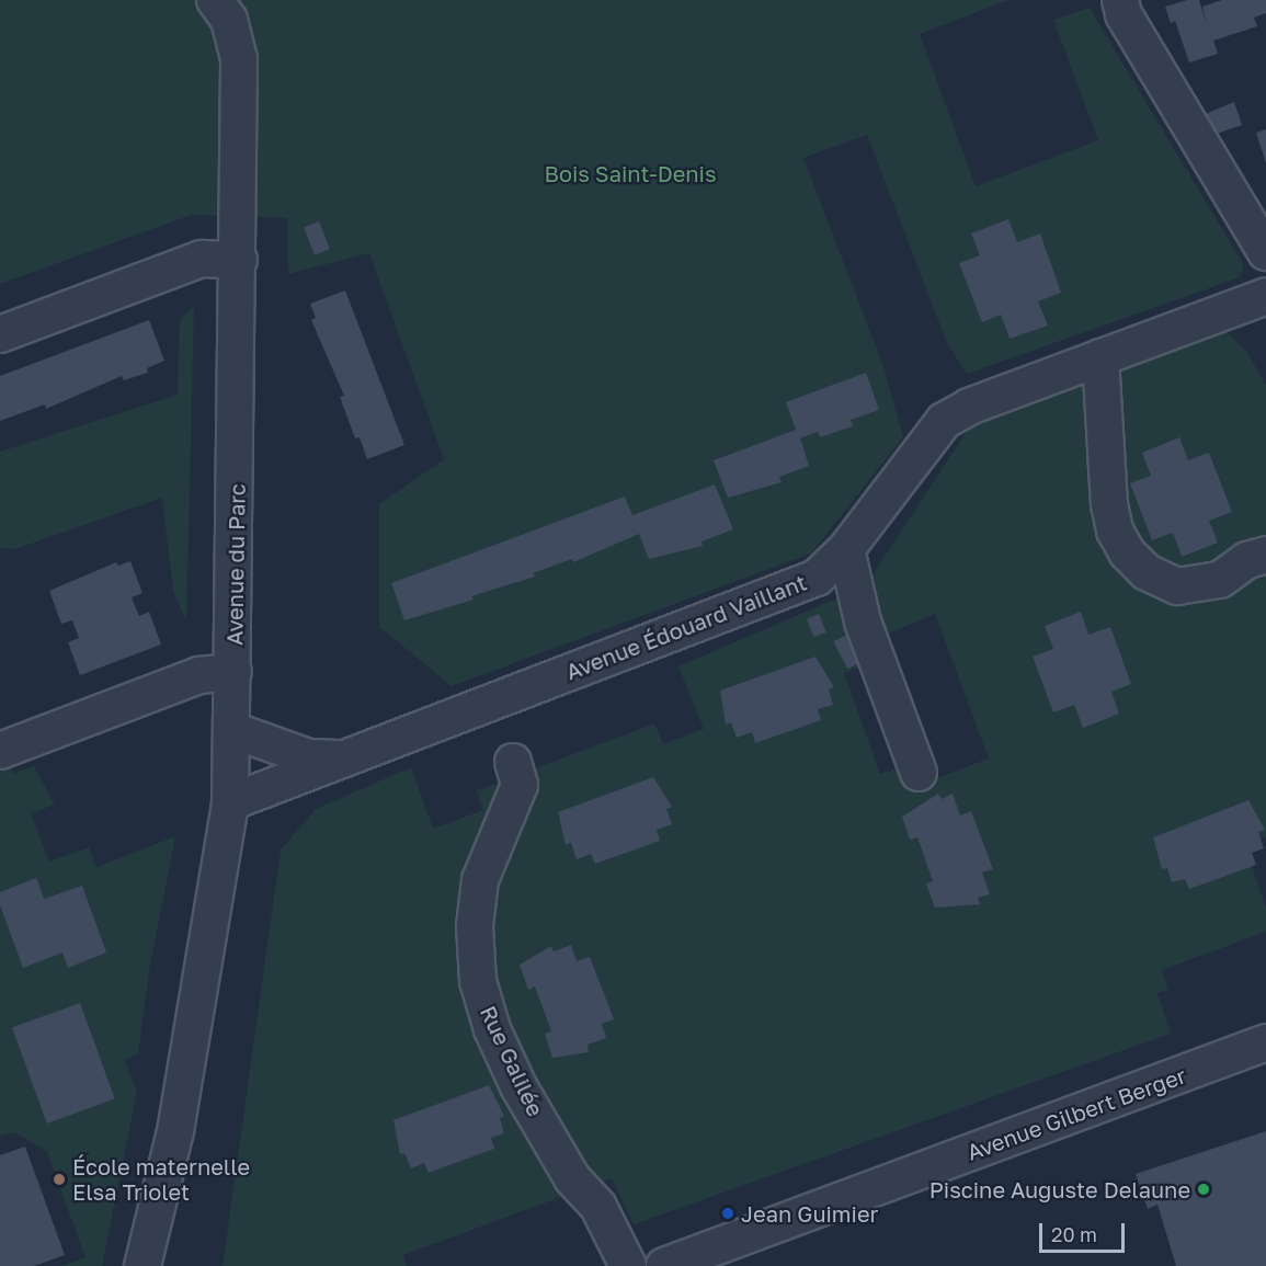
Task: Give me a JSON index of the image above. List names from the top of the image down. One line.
{"streets":{"street":["Avenue du Parc","Avenue Édouard Vaillant","Rue Galilée","Avenue Gilbert Berger"]},"crossings":[["Avenue du Parc","Avenue Édouard Vaillant"]],"parks":["Bois Saint-Denis"],"places":["École maternelle Elsa Triolet","Piscine Auguste Delaune","Jean Guimier"],"scale_bar":"20 m"}
